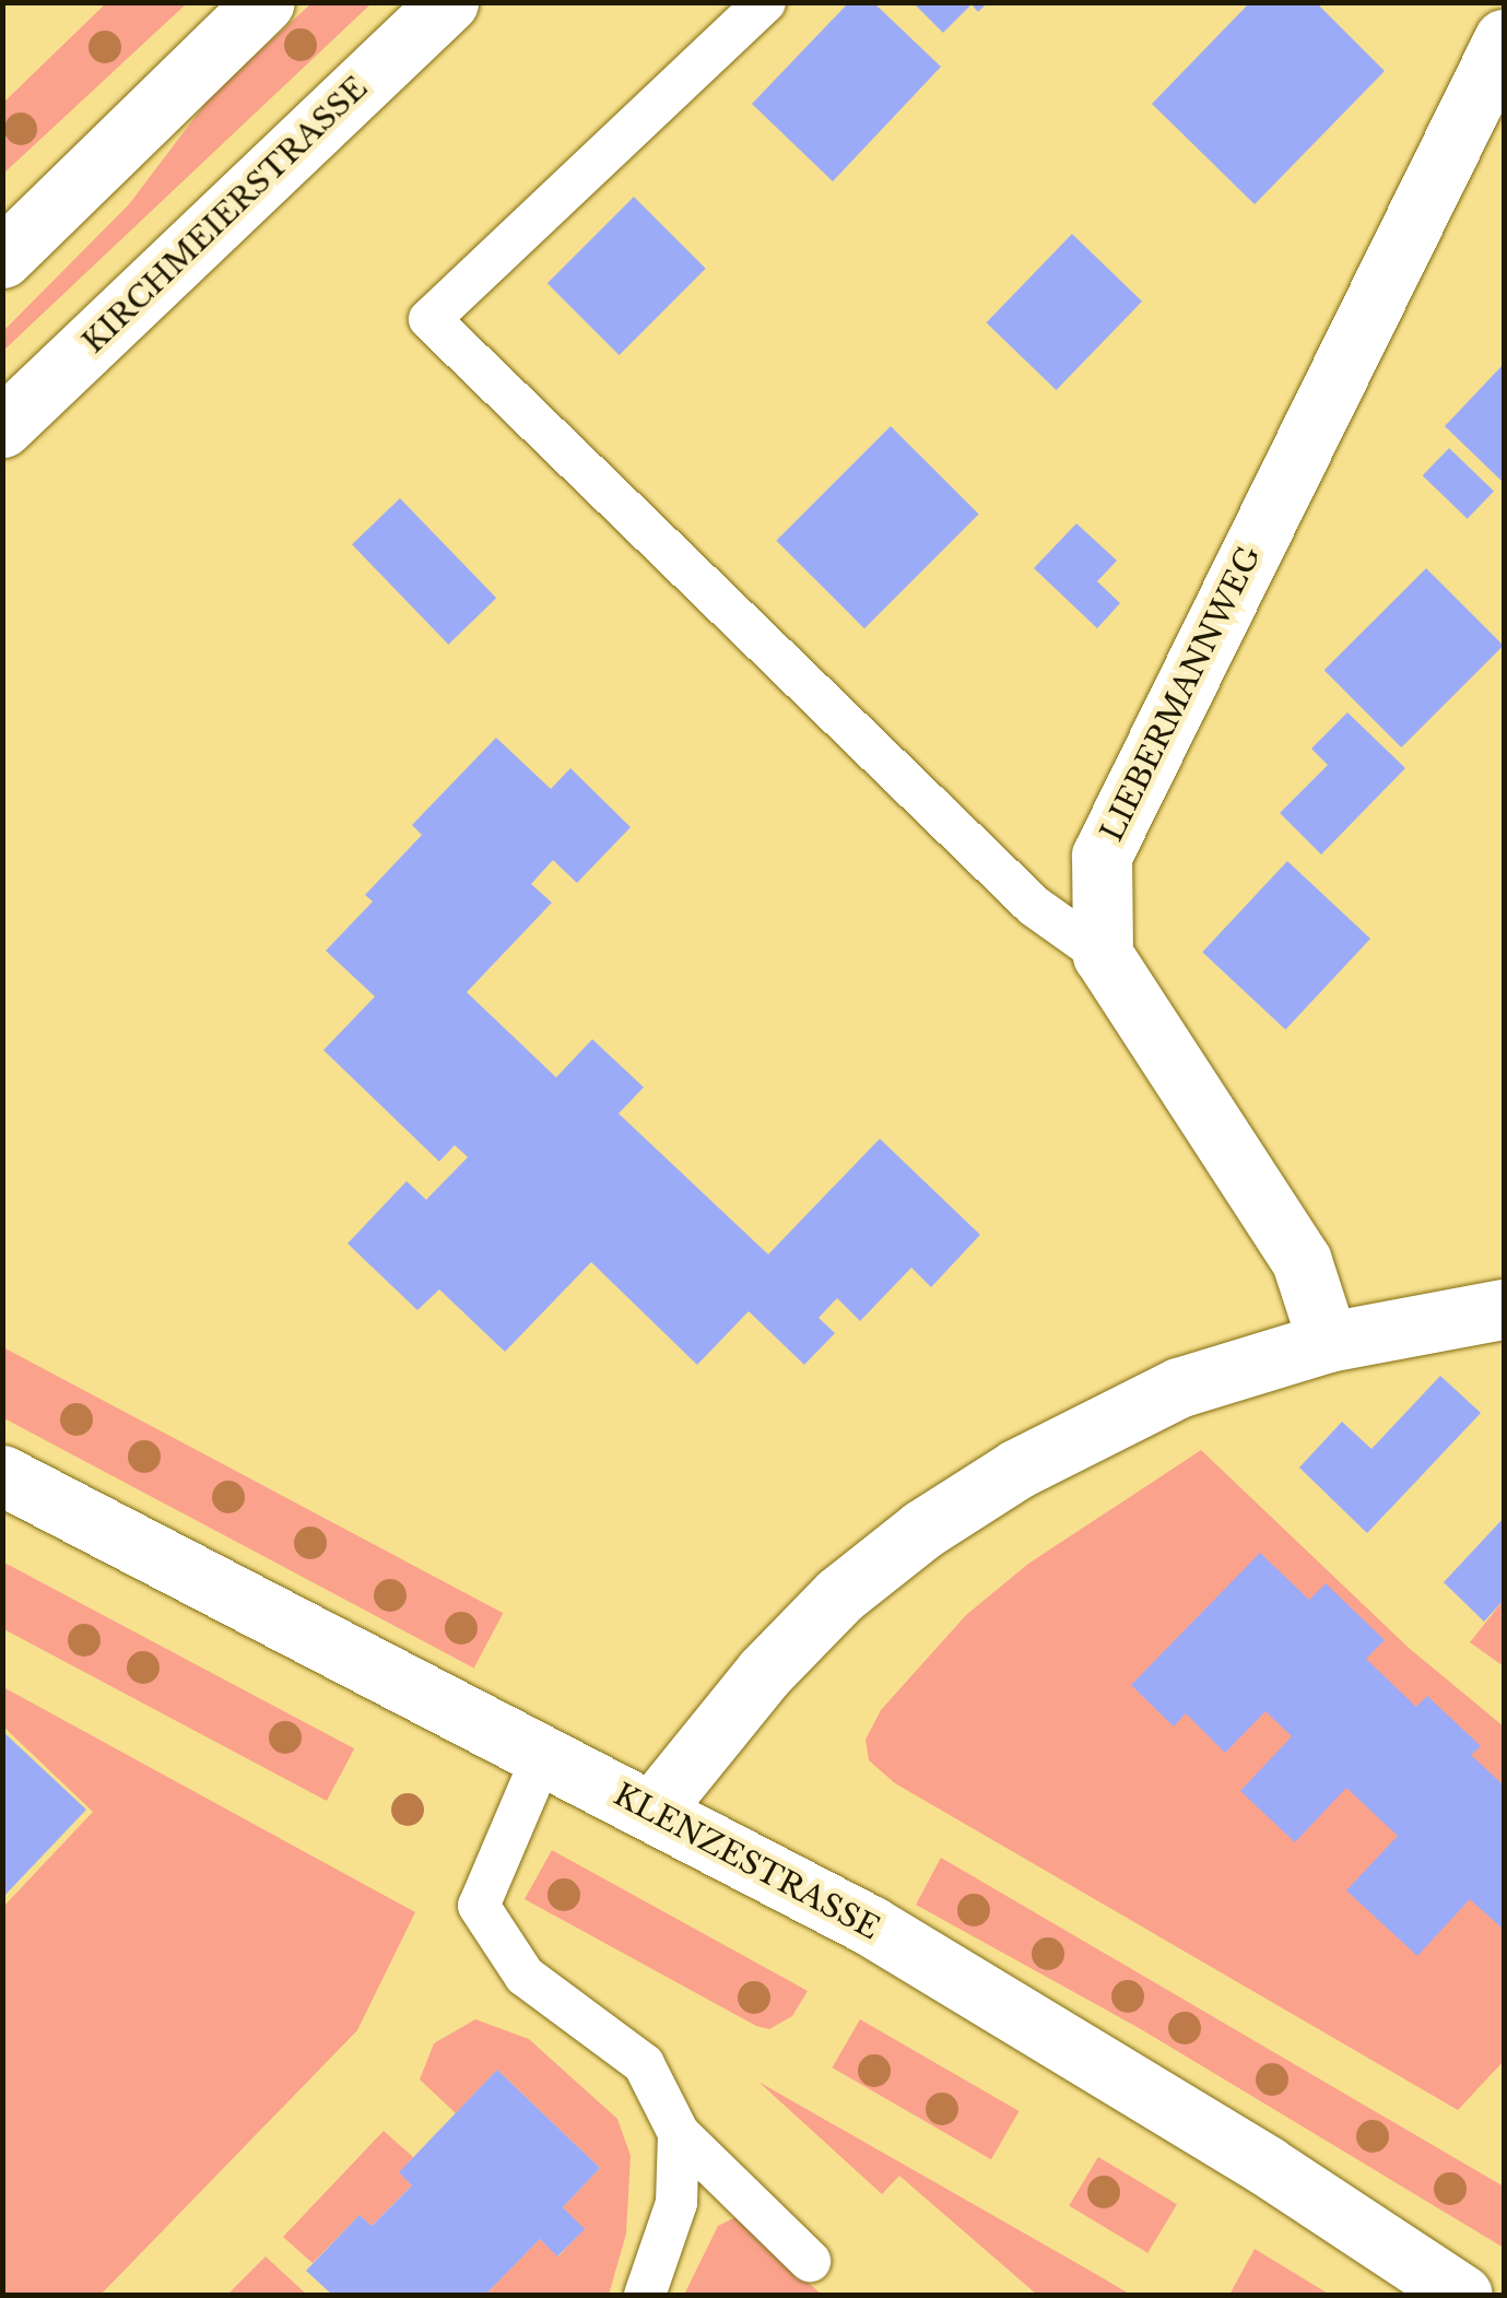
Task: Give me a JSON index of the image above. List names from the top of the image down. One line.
{"streets":{"street":["KIRCHMEIERSTRASSE","LIEBERMANNWEG","KLENZESTRASSE"]}}
